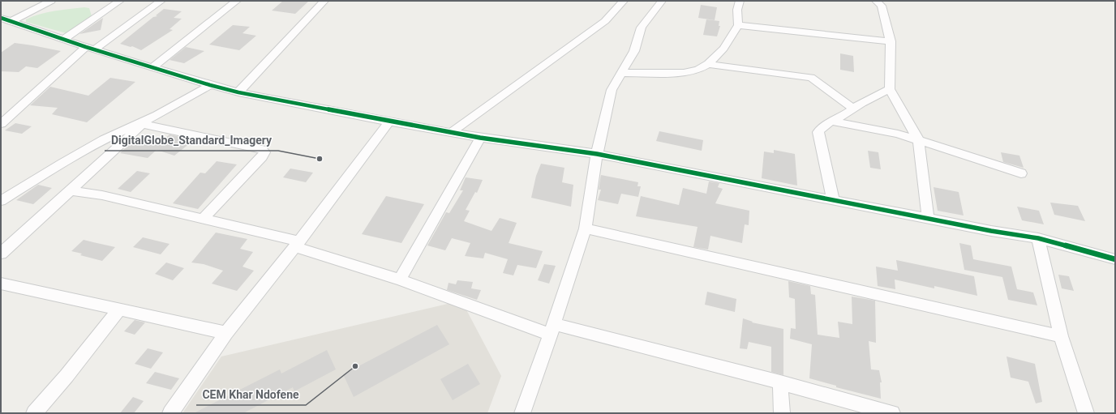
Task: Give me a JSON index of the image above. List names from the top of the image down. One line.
{"places":["DigitalGlobe_Standard_Imagery","CEM Khar Ndofene"]}
